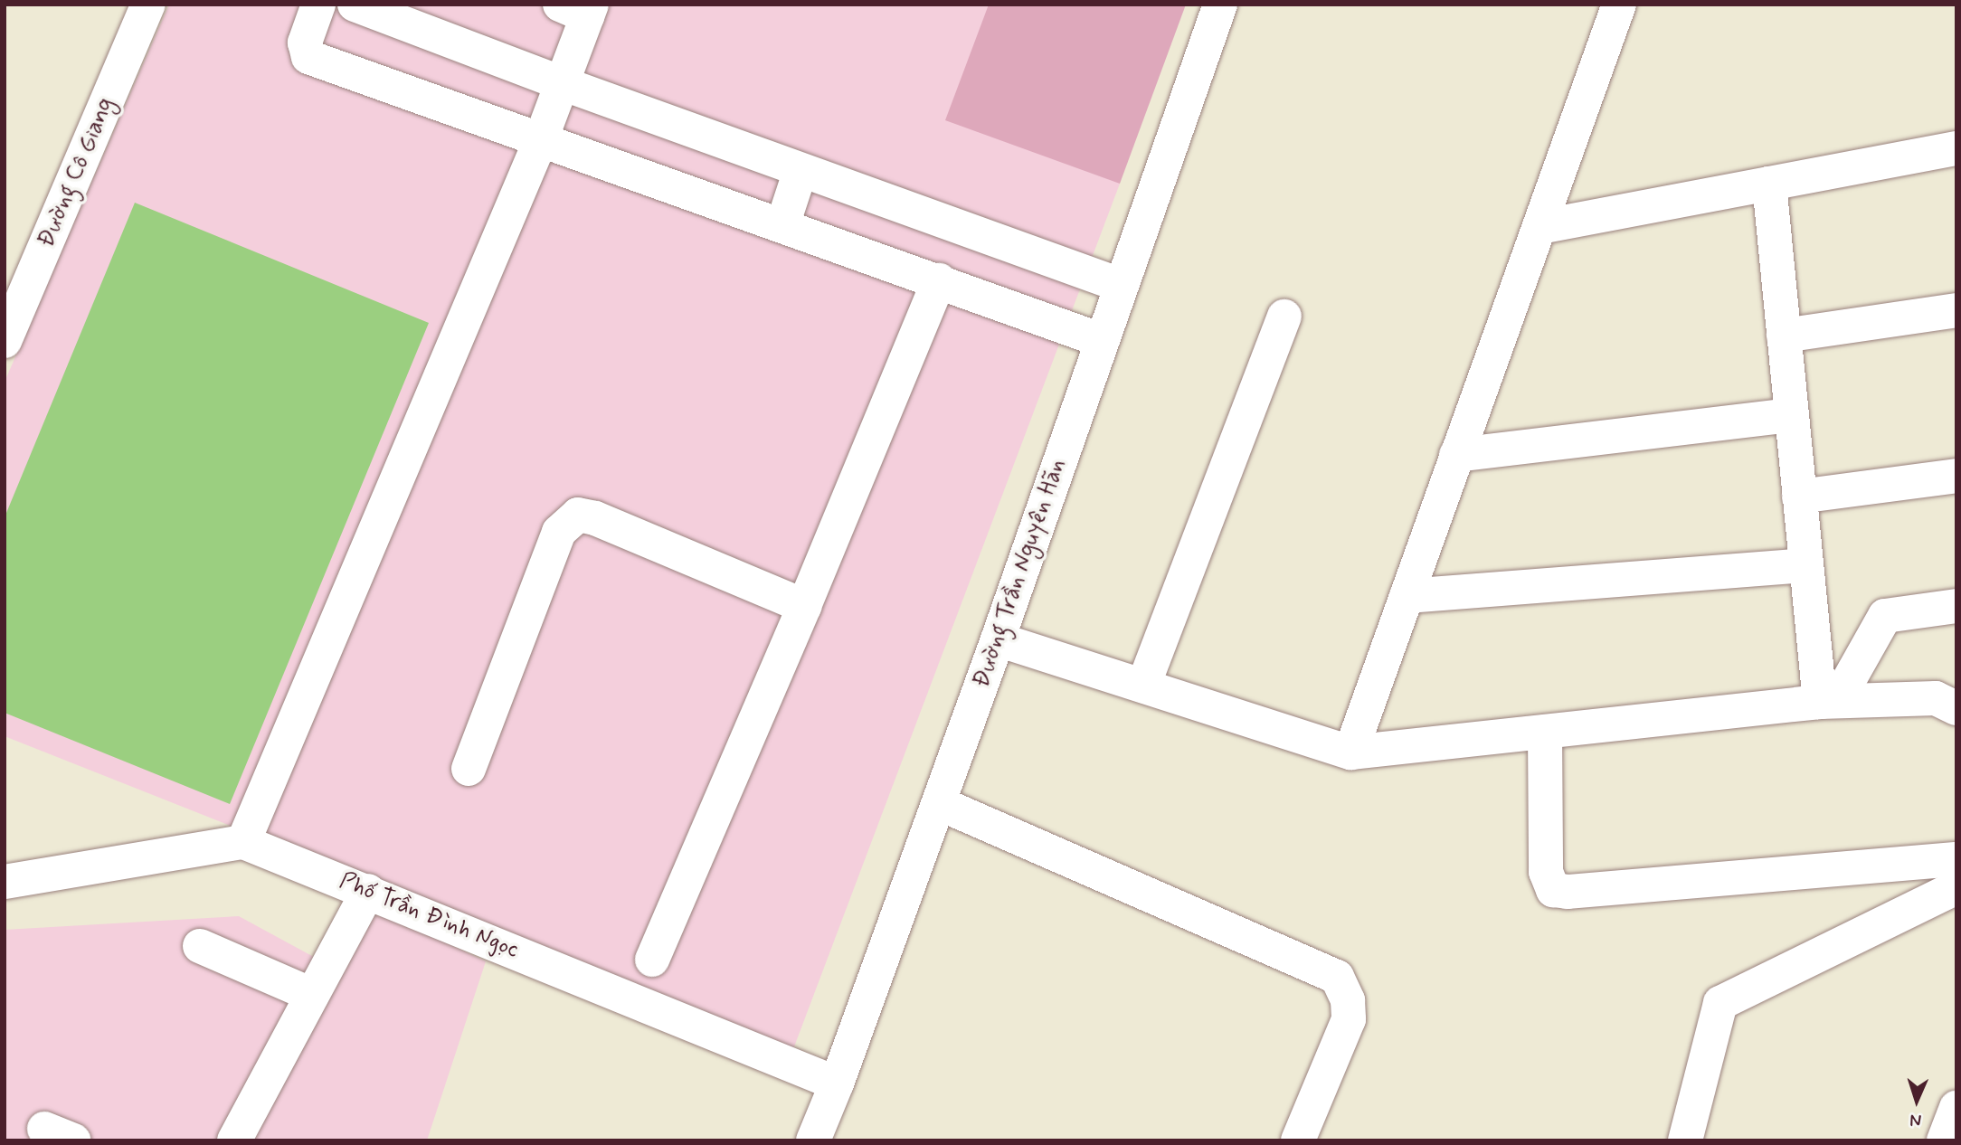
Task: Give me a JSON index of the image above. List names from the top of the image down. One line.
{"streets":{"street":["Đường Cô Giang","Đường Trần Nguyên Hãn","Phố Trần Đình Ngọc"]},"crossings":[["Đường Trần Nguyên Hãn","Phố Trần Đình Ngọc"]],"north":"bottom"}
